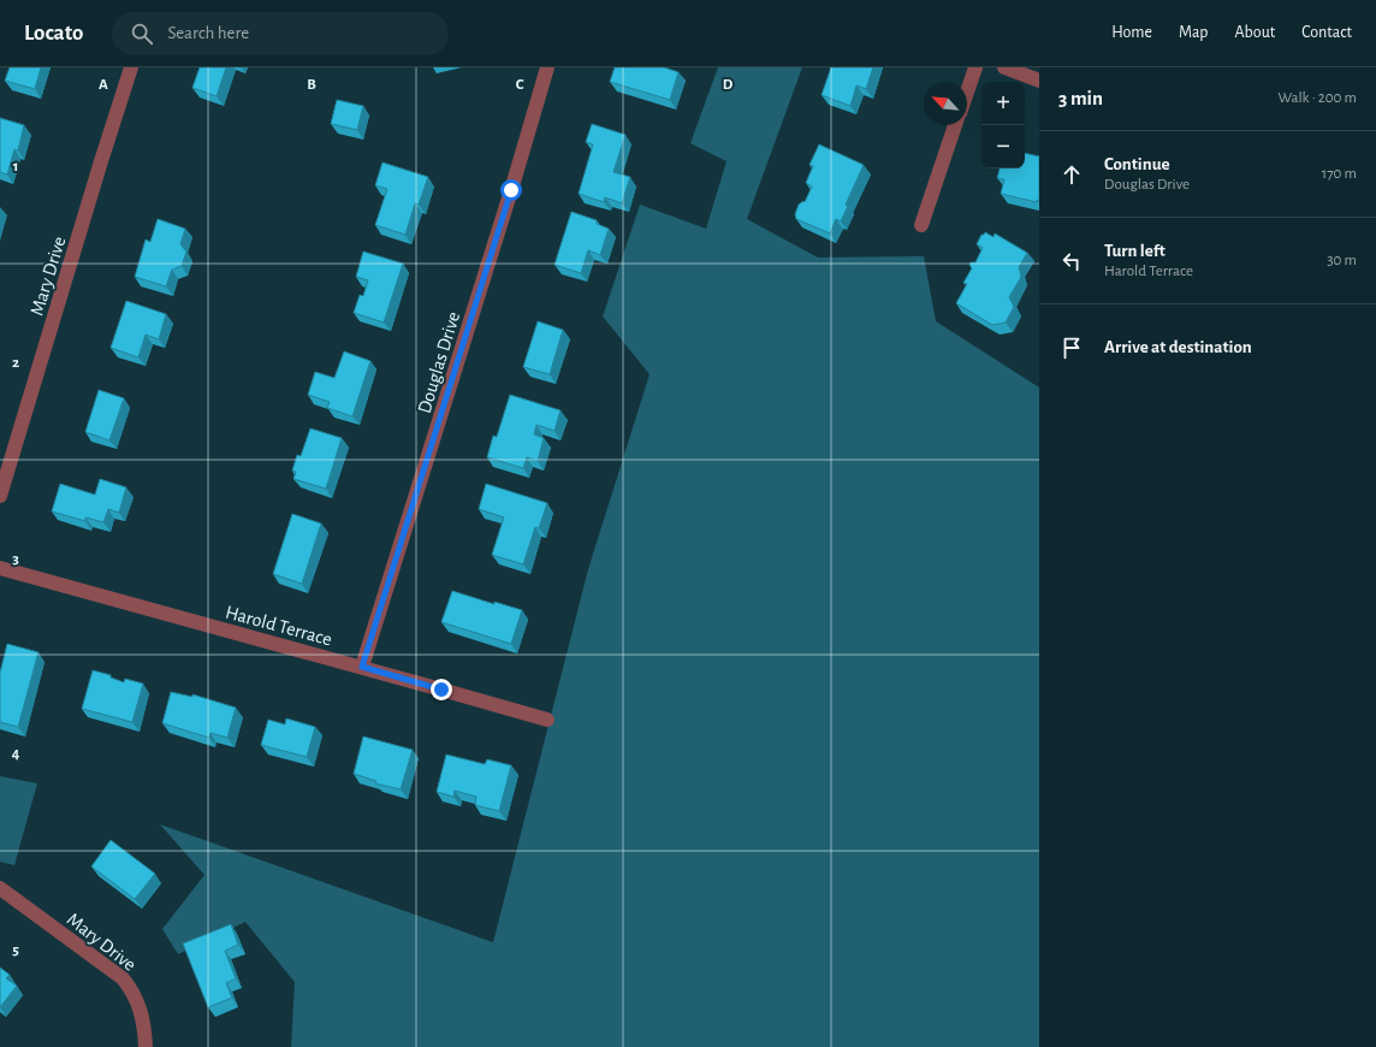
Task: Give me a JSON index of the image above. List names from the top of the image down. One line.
{"streets":{"street":["Mary Drive","Douglas Drive","Harold Terrace"]},"crossings":[["Douglas Drive","Harold Terrace"]],"north":"top left","page":{"header":"Locato","search":"Search here","nav":["Home","Map","About","Contact"],"heading":["3 min","Walk · 200 m"],"map_buttons":["+","−"],"list":[["Continue","Douglas Drive","170 m"],["Turn left","Harold Terrace","30 m"],"Arrive at destination"]},"grid":{"columns":["A","B","C","D"],"rows":["1","2","3","4","5"]}}
